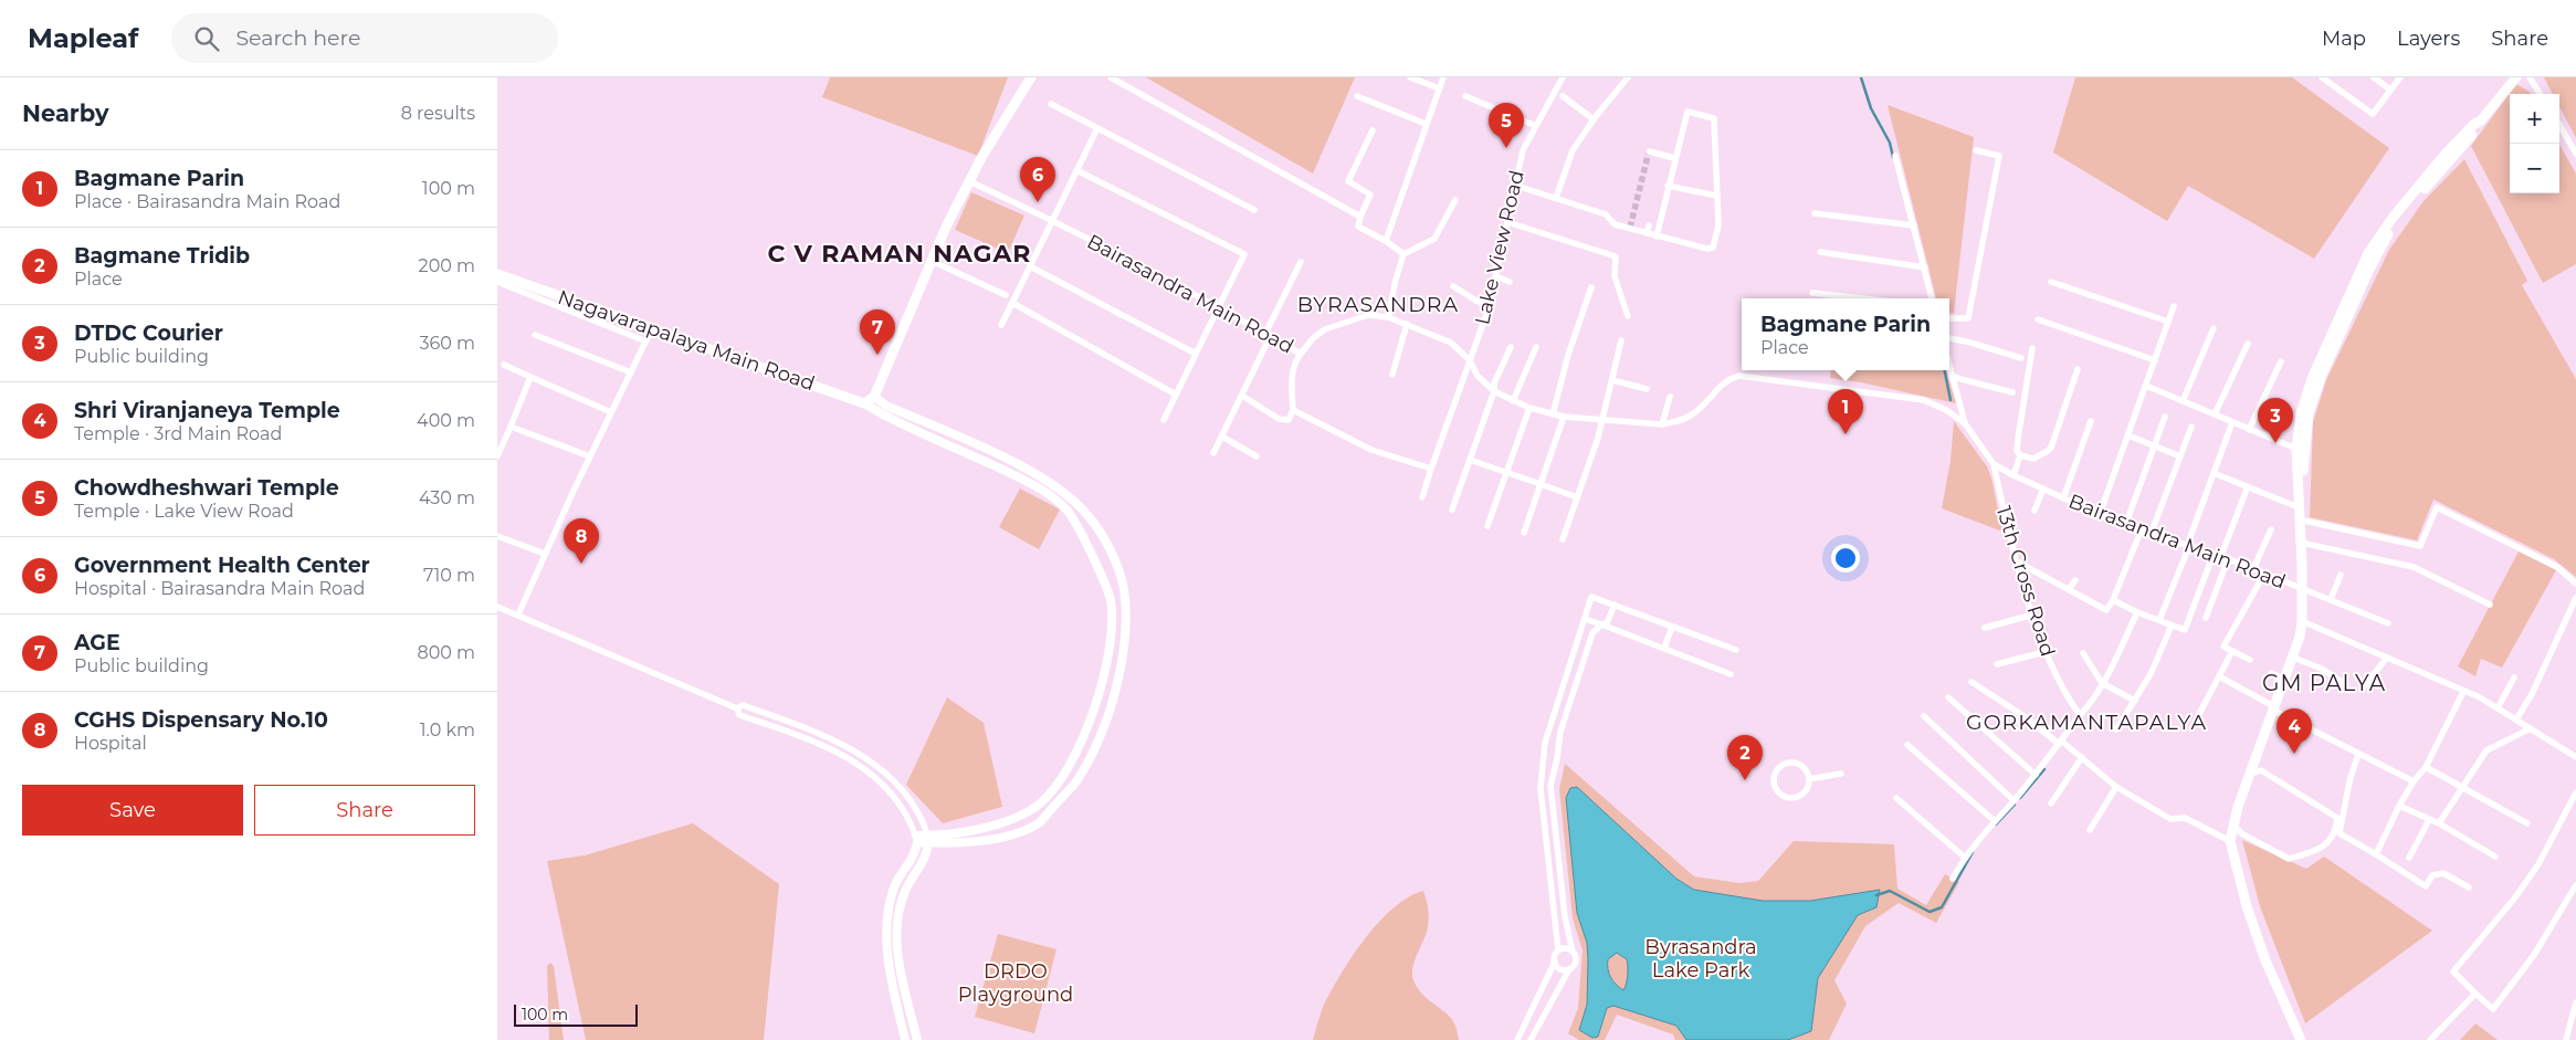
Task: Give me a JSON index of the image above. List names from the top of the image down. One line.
{"streets":{"main road":["Nagavarapalaya Main Road"],"street":["Lake View Road","Bairasandra Main Road","13th Cross Road"]},"crossings":[["Lake View Road","Bairasandra Main Road"],["Bairasandra Main Road","13th Cross Road"]],"districts":["C V RAMAN NAGAR","BYRASANDRA","GM PALYA","GORKAMANTAPALYA"],"parks":["Byrasandra Lake Park","DRDO Playground"],"scale_bar":"100 m","page":{"header":"Mapleaf","search":"Search here","nav":["Map","Layers","Share"],"heading":["Nearby","8 results"],"map_buttons":["+","−"],"pins":["5","6","7","1","3","8","4","2"],"list":[{"mark":"1","name":"Bagmane Parin","note":"Place · Bairasandra Main Road","value":"100 m"},{"mark":"2","name":"Bagmane Tridib","note":"Place","value":"200 m"},{"mark":"3","name":"DTDC Courier","note":"Public building","value":"360 m"},{"mark":"4","name":"Shri Viranjaneya Temple","note":"Temple · 3rd Main Road","value":"400 m"},{"mark":"5","name":"Chowdheshwari Temple","note":"Temple · Lake View Road","value":"430 m"},{"mark":"6","name":"Government Health Center","note":"Hospital · Bairasandra Main Road","value":"710 m"},{"mark":"7","name":"AGE","note":"Public building","value":"800 m"},{"mark":"8","name":"CGHS Dispensary No.10","note":"Hospital","value":"1.0 km"}],"popup":["Bagmane Parin","Place"],"buttons":["Save","Share"],"scale":"100 m"}}
